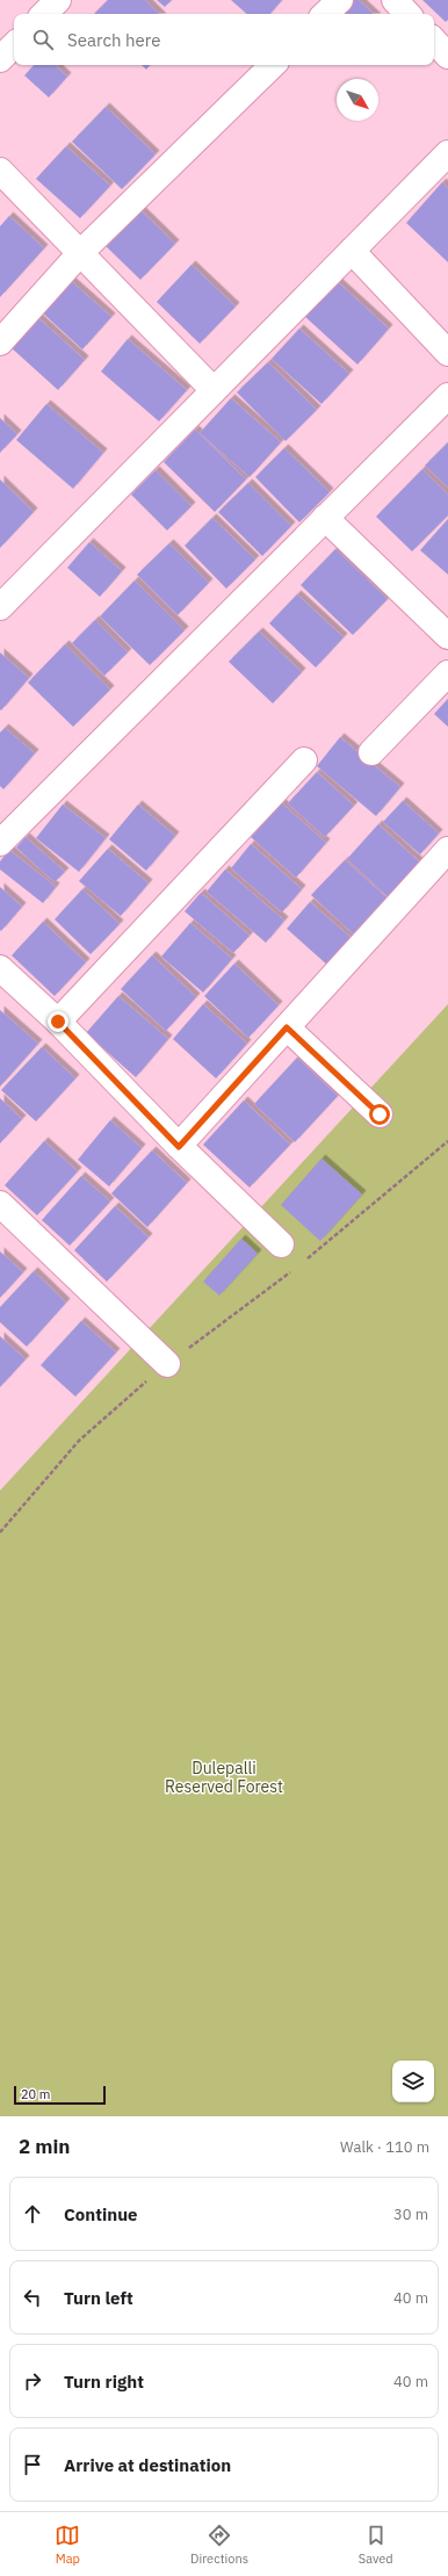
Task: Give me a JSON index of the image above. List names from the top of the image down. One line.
{"parks":["Dulepalli Reserved Forest"],"scale_bar":"20 m","north":"bottom right","page":{"search":"Search here","scale":"20 m","heading":["2 min","Walk · 110 m"],"list":[["Continue","30 m"],["Turn left","40 m"],["Turn right","40 m"],"Arrive at destination"],"nav":["Map","Directions","Saved"]}}
